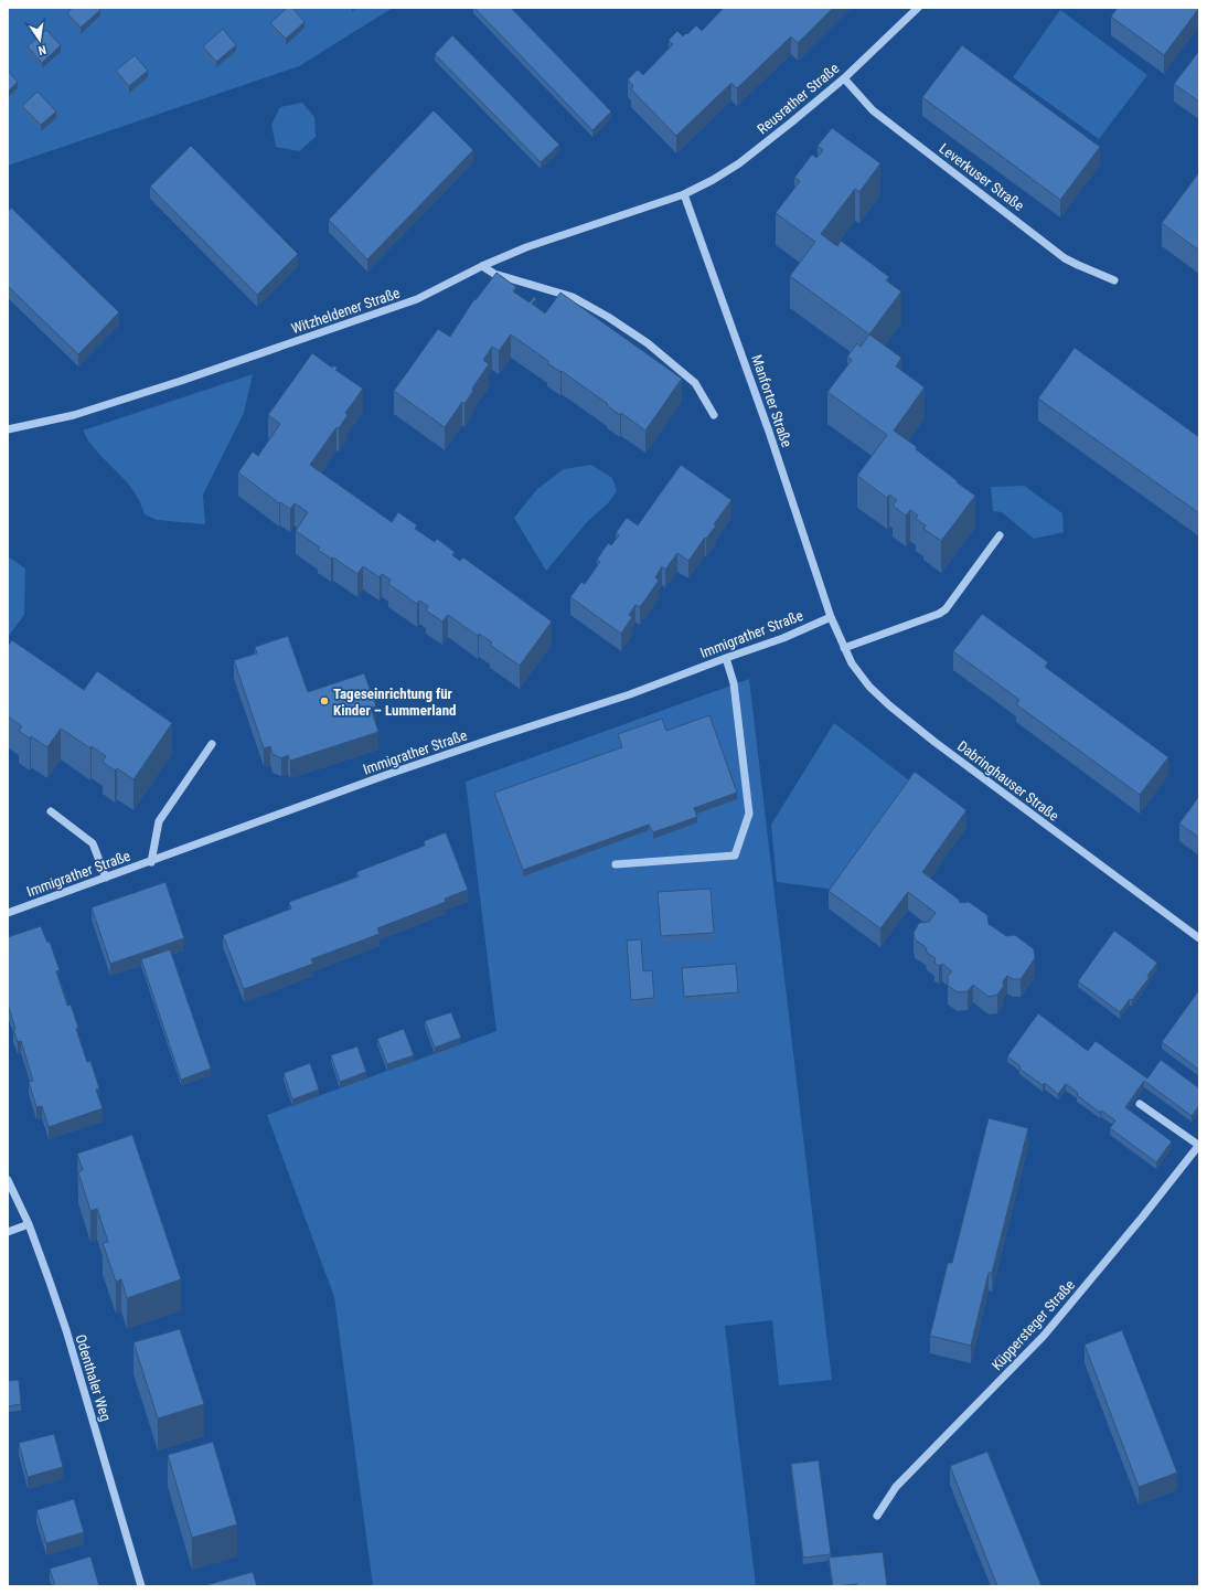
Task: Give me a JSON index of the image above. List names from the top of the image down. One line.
{"streets":{"street":["Reusrather Straße","Leverkuser Straße","Witzheldener Straße","Manforter Straße","Immigrather Straße","Dabringhauser Straße","Küppersteger Straße","Odenthaler Weg"]},"crossings":[["Reusrather Straße","Leverkuser Straße"],["Reusrather Straße","Witzheldener Straße"],["Reusrather Straße","Manforter Straße"],["Witzheldener Straße","Manforter Straße"],["Manforter Straße","Immigrather Straße"],["Manforter Straße","Dabringhauser Straße"],["Immigrather Straße","Dabringhauser Straße"]],"places":["Tageseinrichtung für Kinder – Lummerland"],"north":"bottom"}
